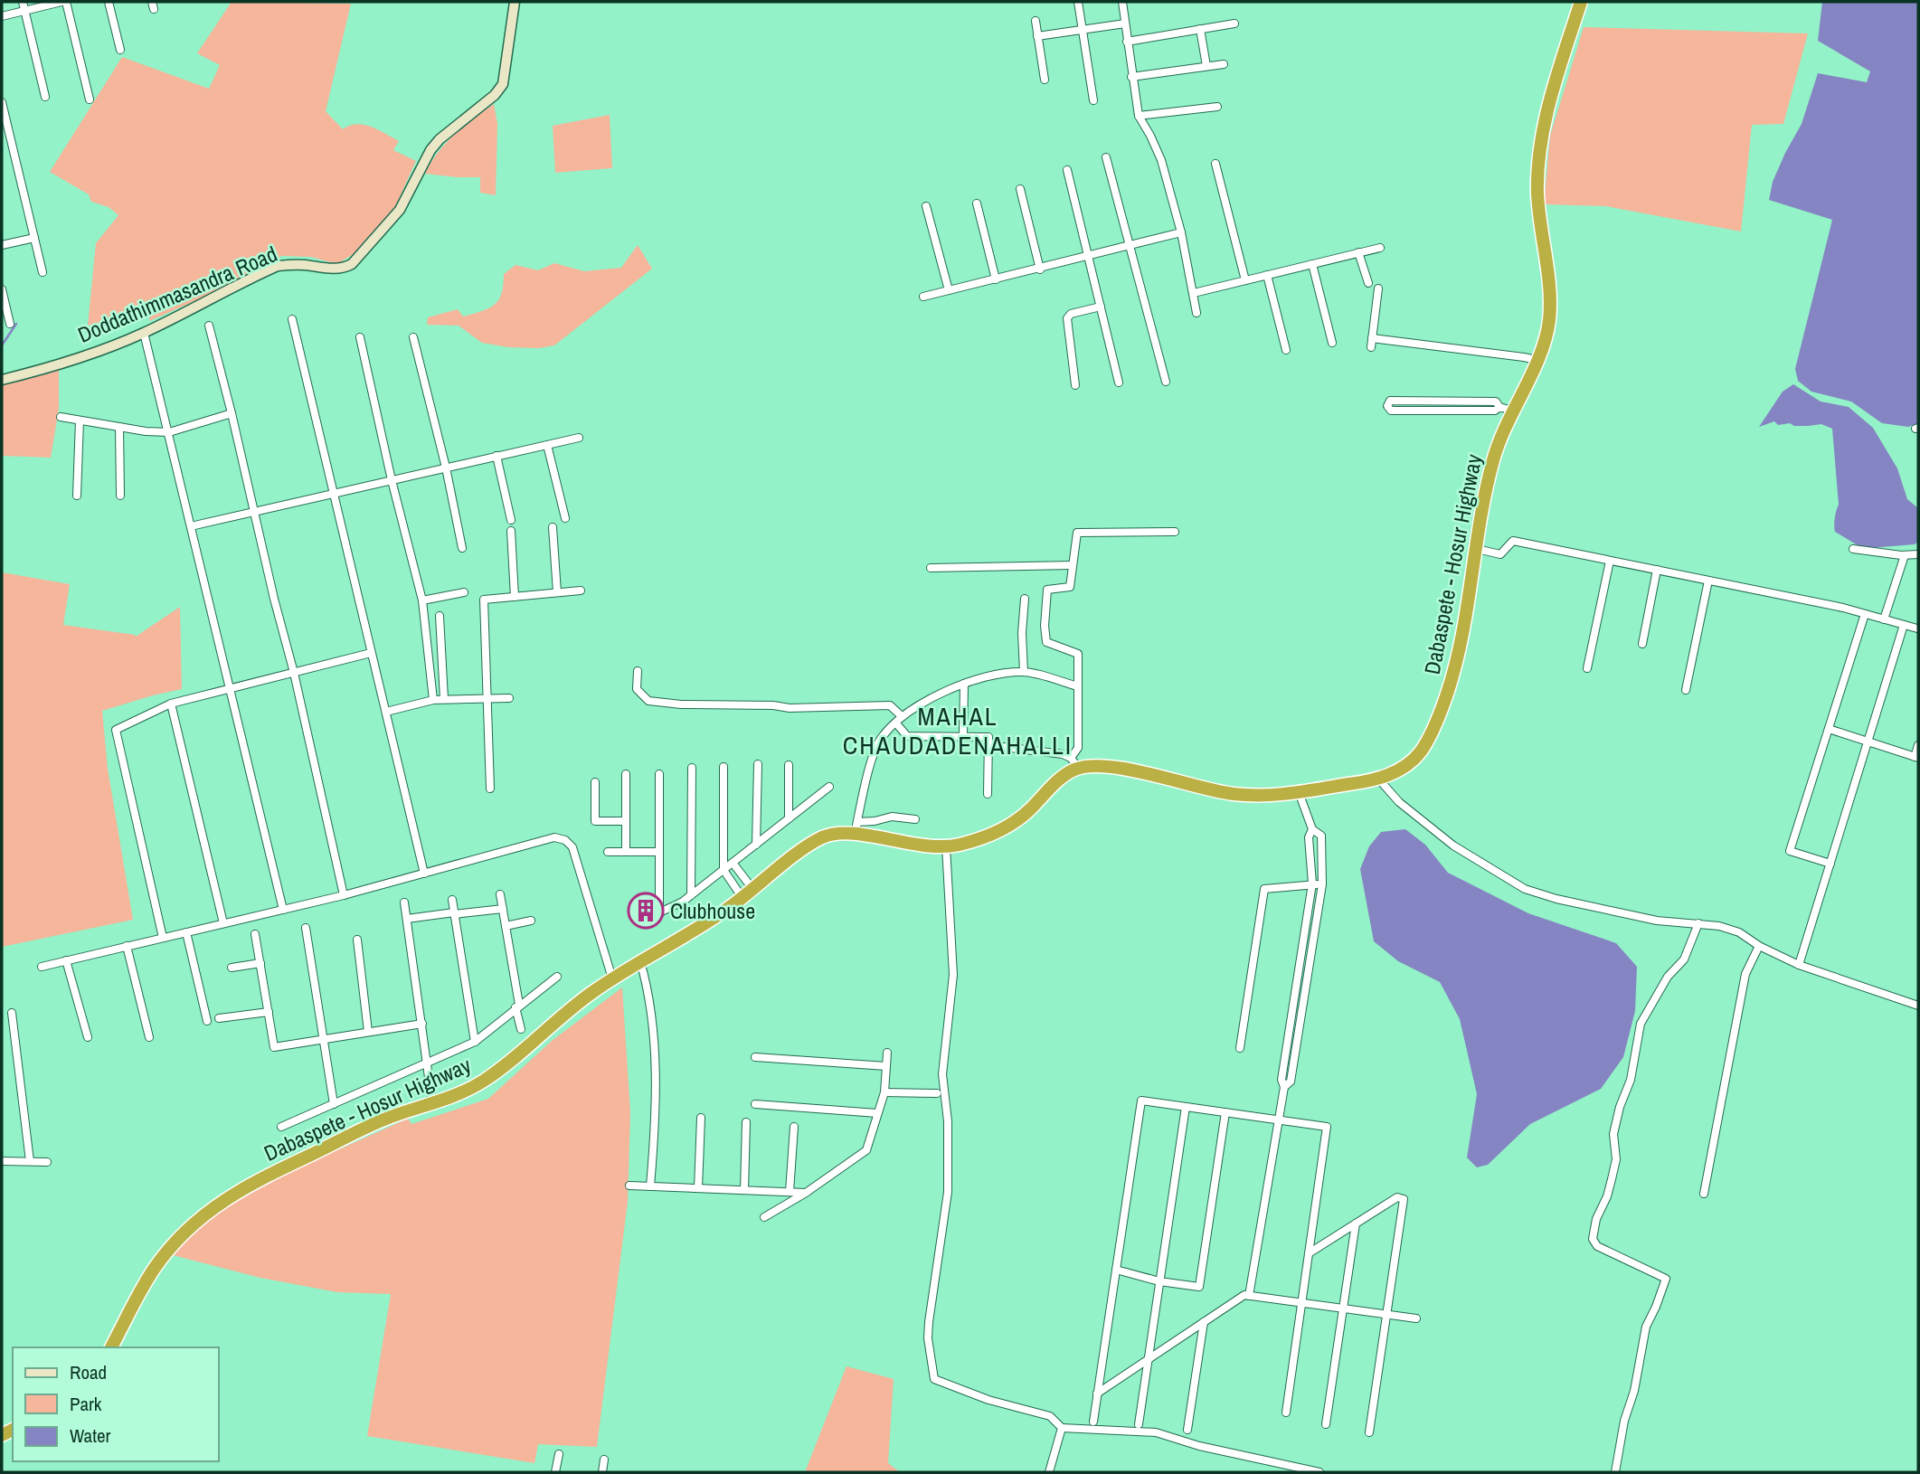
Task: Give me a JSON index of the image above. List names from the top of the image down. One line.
{"streets":{"highway":["Dabaspete - Hosur Highway"],"street":["Doddathimmasandra Road"]},"districts":["MAHAL CHAUDADENAHALLI"],"places":{"building":["Clubhouse"]},"legend":["Road","Park","Water"]}
